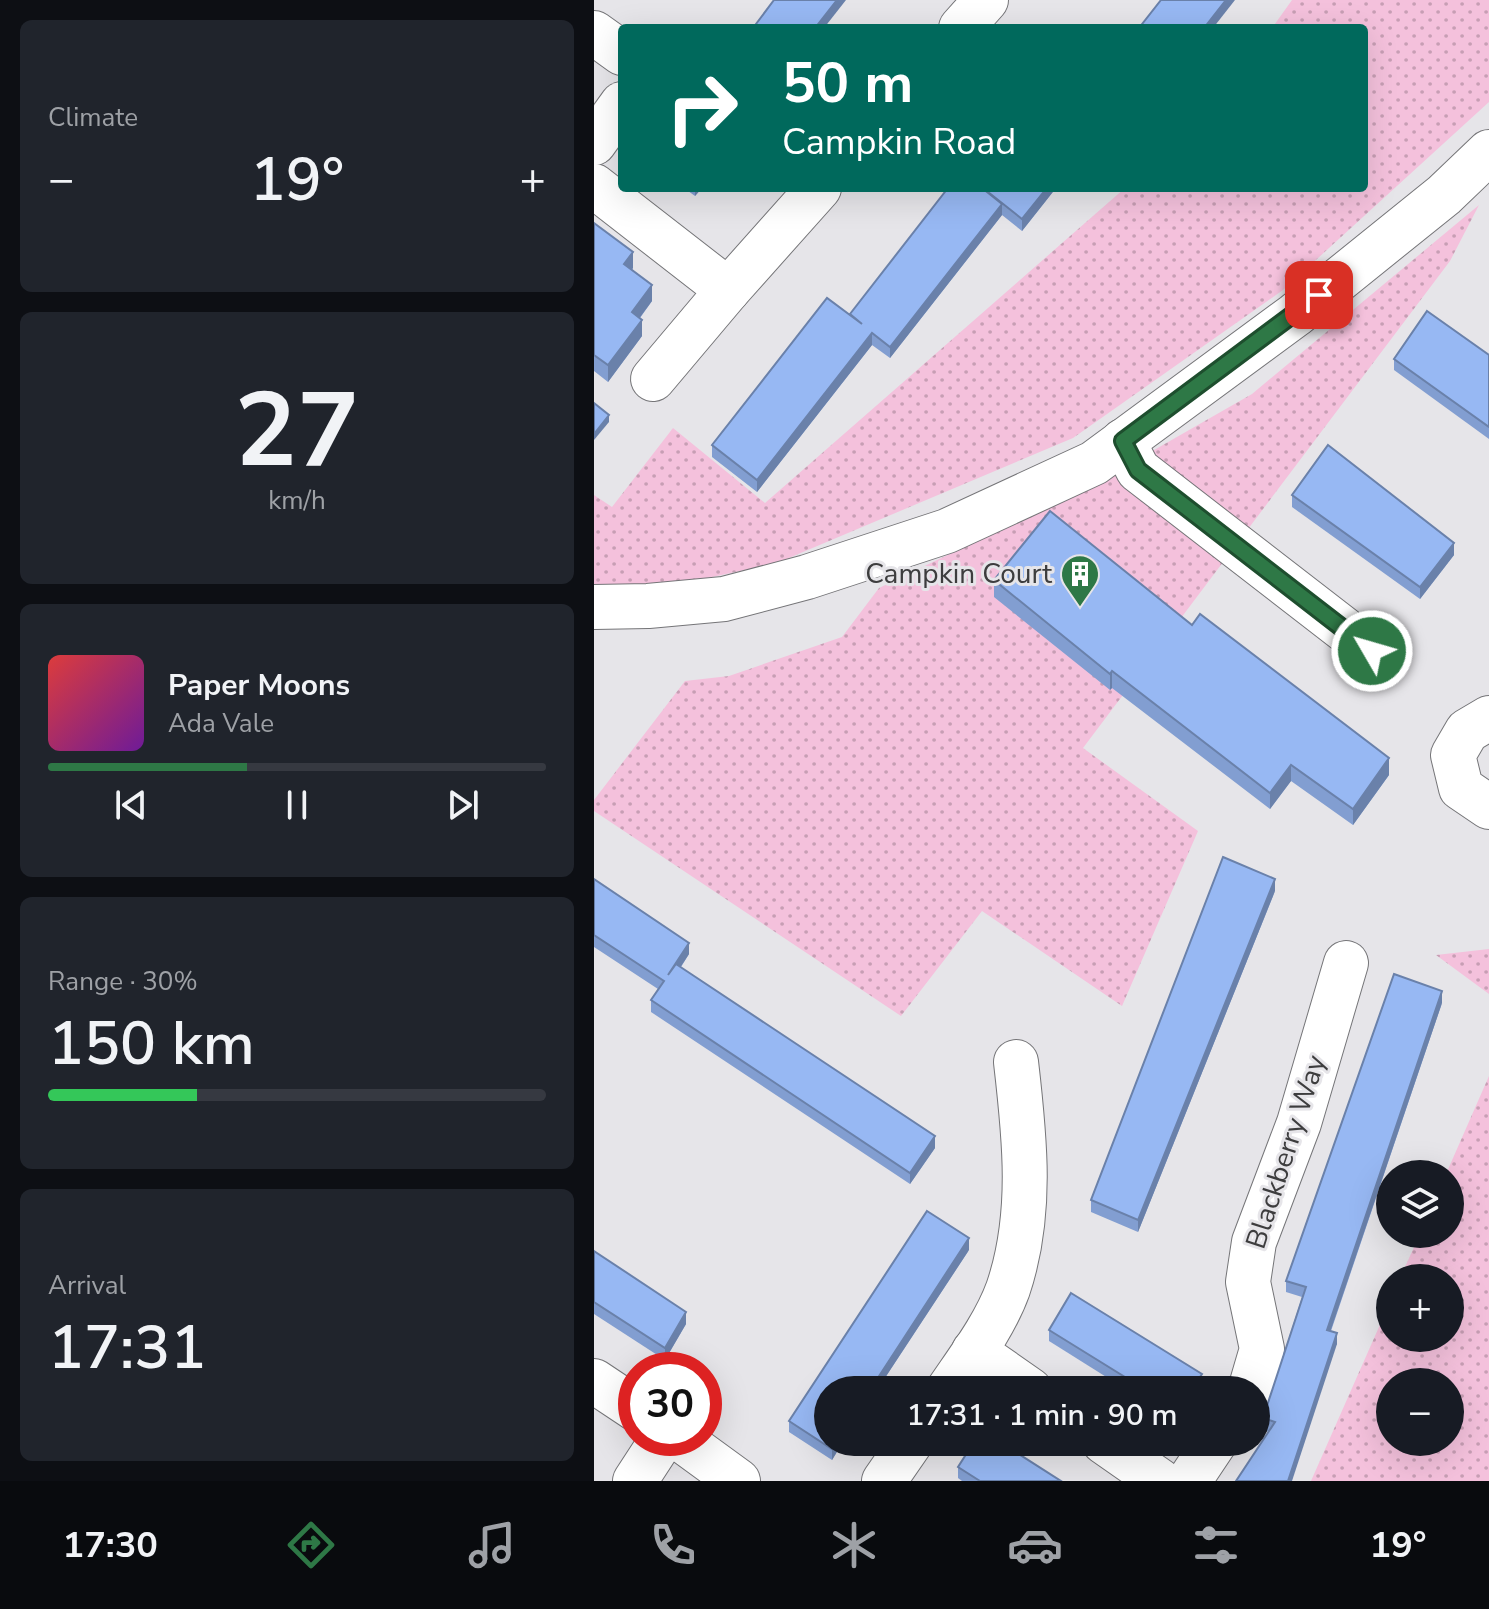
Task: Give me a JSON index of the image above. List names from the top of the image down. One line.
{"streets":{"street":["Blackberry Way"]},"places":{"building":["Campkin Court"]},"page":{"tile":["Climate",["27","km/h"],["Range · 30%","150 km"],["Arrival","17:31"]],"turn":["50 m","Campkin Road"],"heat":["−","19°","+"],"song":["Paper Moons","Ada Vale"],"map_buttons":["+","−"],"limit":"30","trip":"17:31 · 1 min · 90 m","tabs":["17:30","19°"]}}
